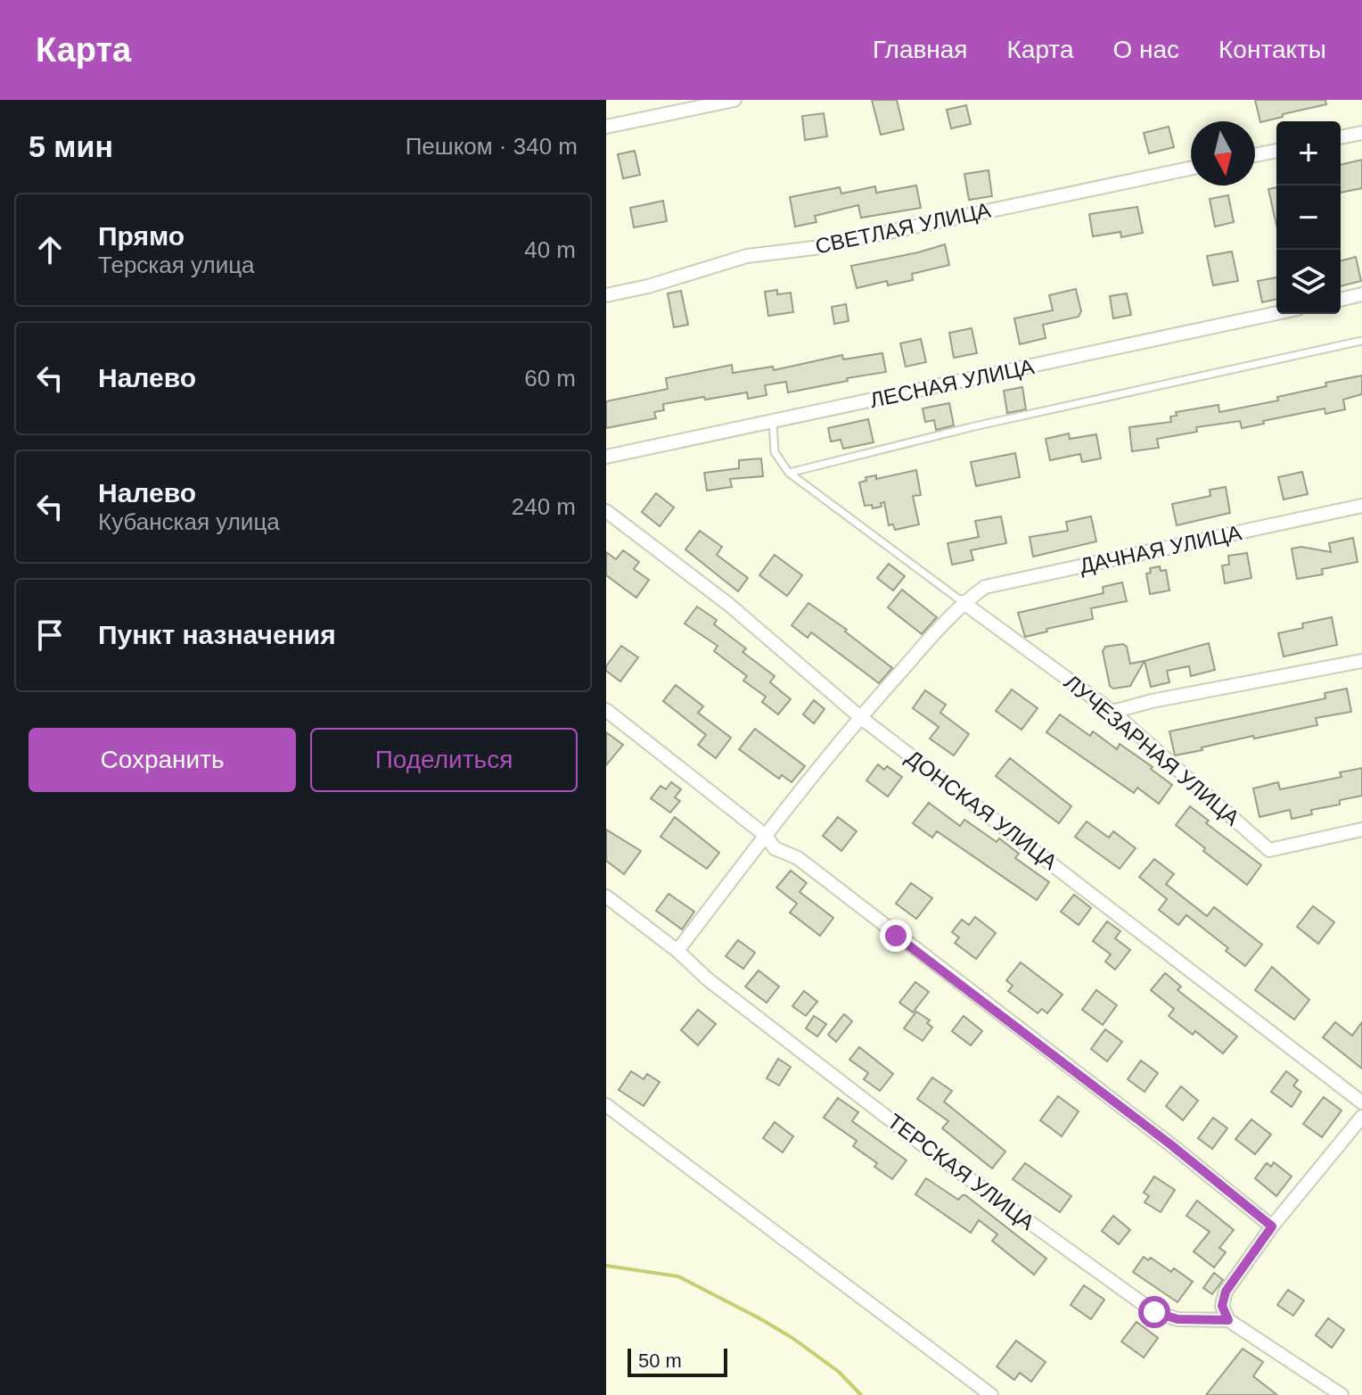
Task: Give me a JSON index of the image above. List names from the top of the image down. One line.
{"streets":{"street":["СВЕТЛАЯ УЛИЦА","ЛЕСНАЯ УЛИЦА","ДАЧНАЯ УЛИЦА","ЛУЧЕЗАРНАЯ УЛИЦА","ДОНСКАЯ УЛИЦА","ТЕРСКАЯ УЛИЦА"]},"crossings":[["ДАЧНАЯ УЛИЦА","ЛУЧЕЗАРНАЯ УЛИЦА"],["ДАЧНАЯ УЛИЦА","ДОНСКАЯ УЛИЦА"],["ДАЧНАЯ УЛИЦА","ТЕРСКАЯ УЛИЦА"]],"scale_bar":"50 m","north":"bottom","page":{"header":"Карта","nav":["Главная","Карта","О нас","Контакты"],"heading":["5 мин","Пешком · 340 m"],"map_buttons":["+","−"],"list":[["Прямо","Терская улица","40 m"],["Налево","60 m"],["Налево","Кубанская улица","240 m"],"Пункт назначения"],"buttons":["Сохранить","Поделиться"],"scale":"50 m"}}
